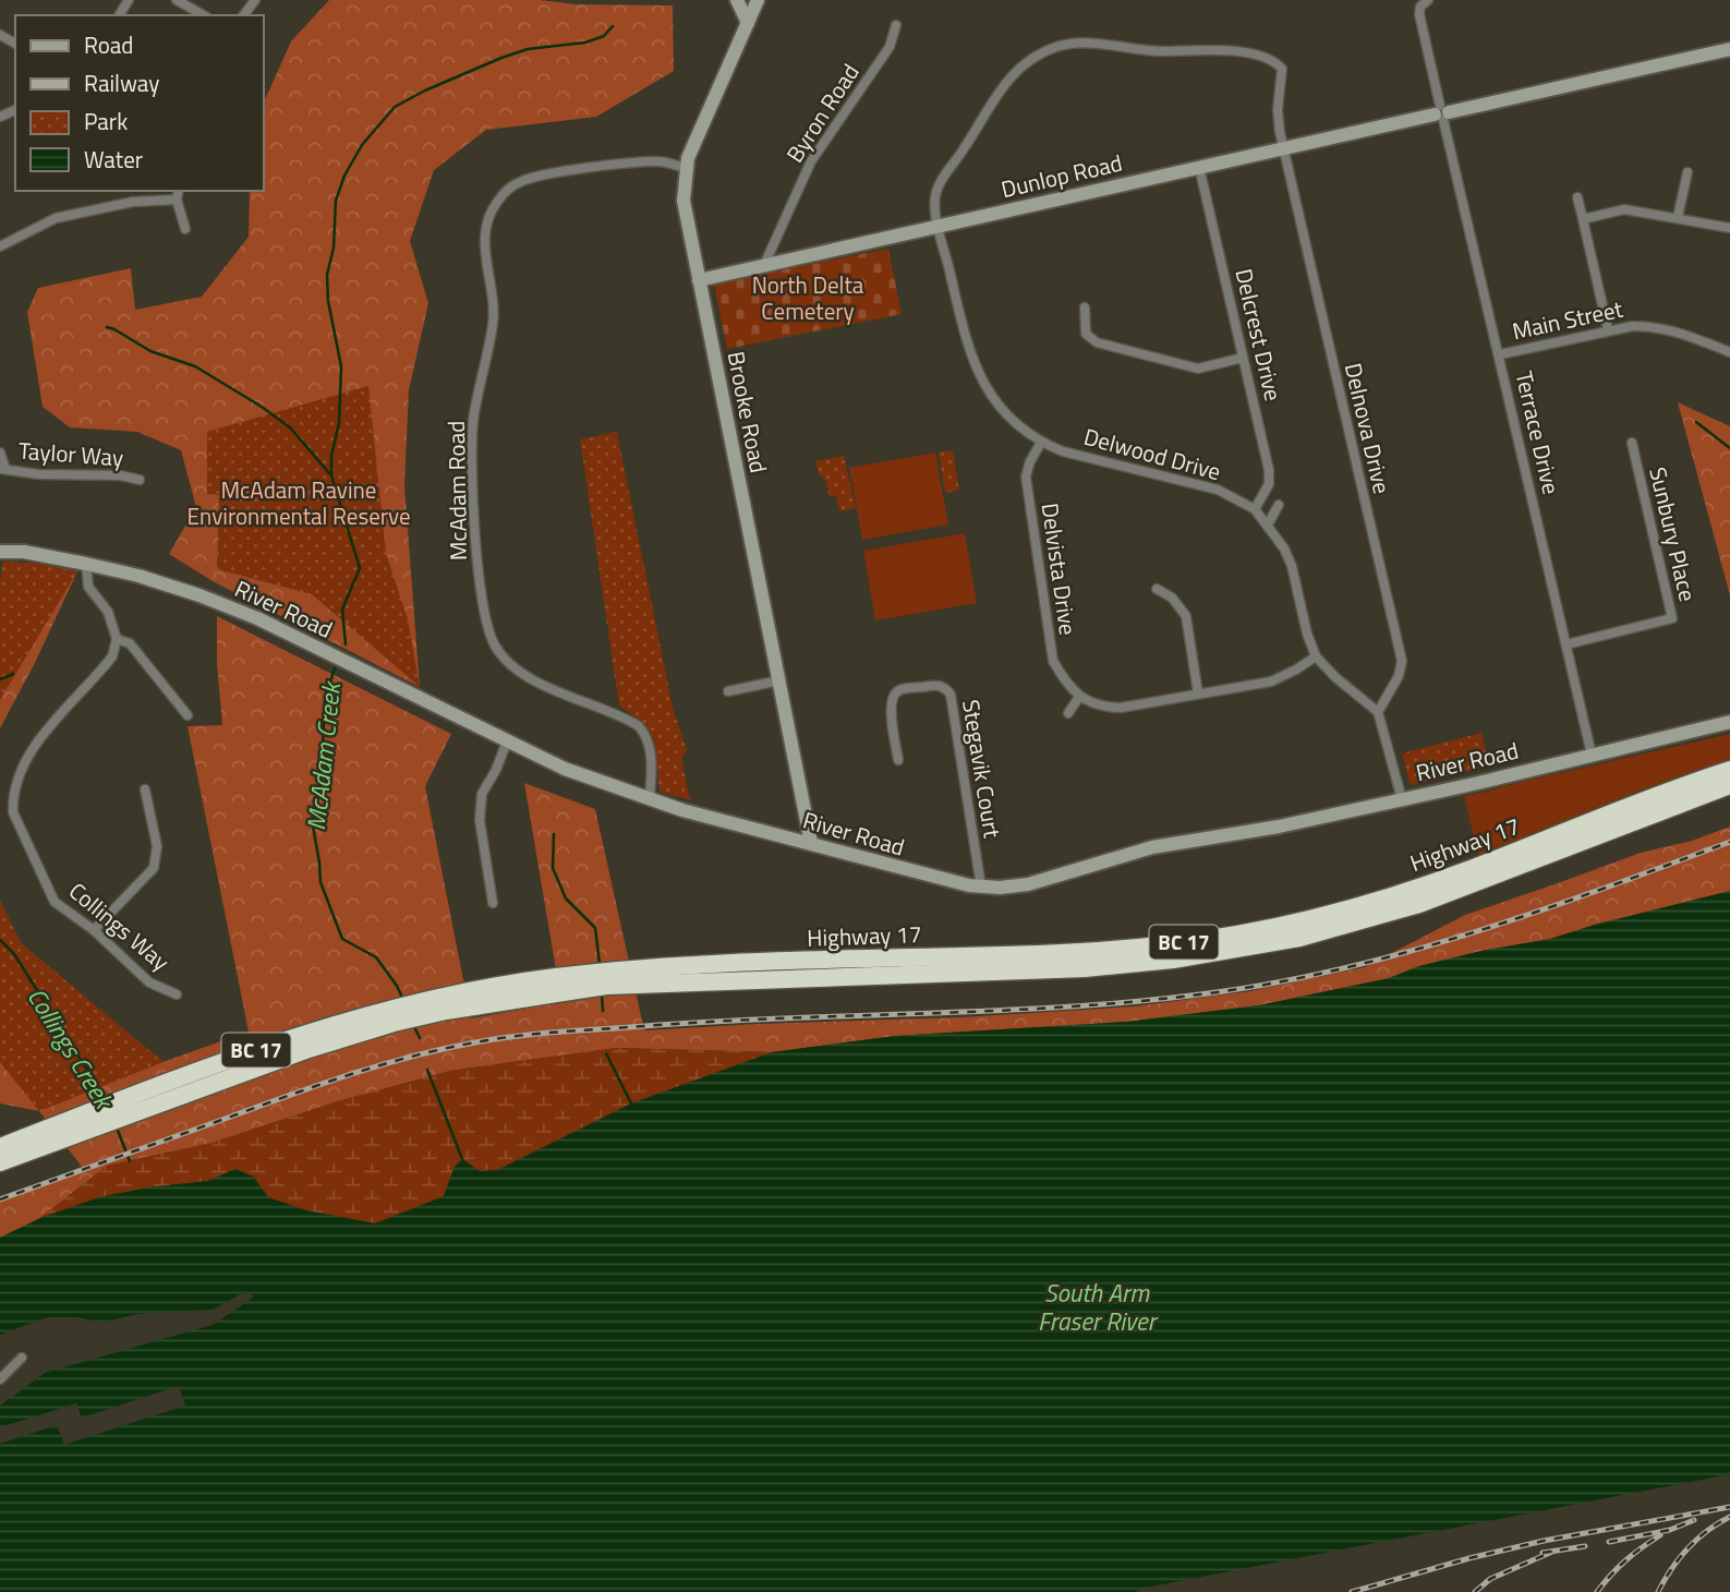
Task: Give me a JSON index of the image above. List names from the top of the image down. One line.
{"streets":{"highway":["Highway 17","BC 17"],"street":["Byron Road","Dunlop Road","Main Street","Delcrest Drive","Brooke Road","Delnova Drive","Terrace Drive","Taylor Way","Delwood Drive","McAdam Road","Sunbury Place","Delvista Drive","River Road","Stegavik Court","Collings Way"]},"crossings":[["Byron Road","Dunlop Road"],["Dunlop Road","Delcrest Drive"],["Dunlop Road","Brooke Road"],["Dunlop Road","Delnova Drive"],["Dunlop Road","Terrace Drive"],["Dunlop Road","Delwood Drive"],["Main Street","Terrace Drive"],["Delcrest Drive","Delwood Drive"],["Brooke Road","McAdam Road"],["Brooke Road","River Road"],["Delnova Drive","Delwood Drive"],["Terrace Drive","Sunbury Place"],["Terrace Drive","River Road"],["Delwood Drive","Delvista Drive"],["McAdam Road","River Road"],["River Road","Stegavik Court"]],"water":["McAdam Creek","Collings Creek","South Arm Fraser River"],"parks":["North Delta Cemetery","McAdam Ravine Environmental Reserve"],"legend":["Road","Railway","Park","Water"]}
